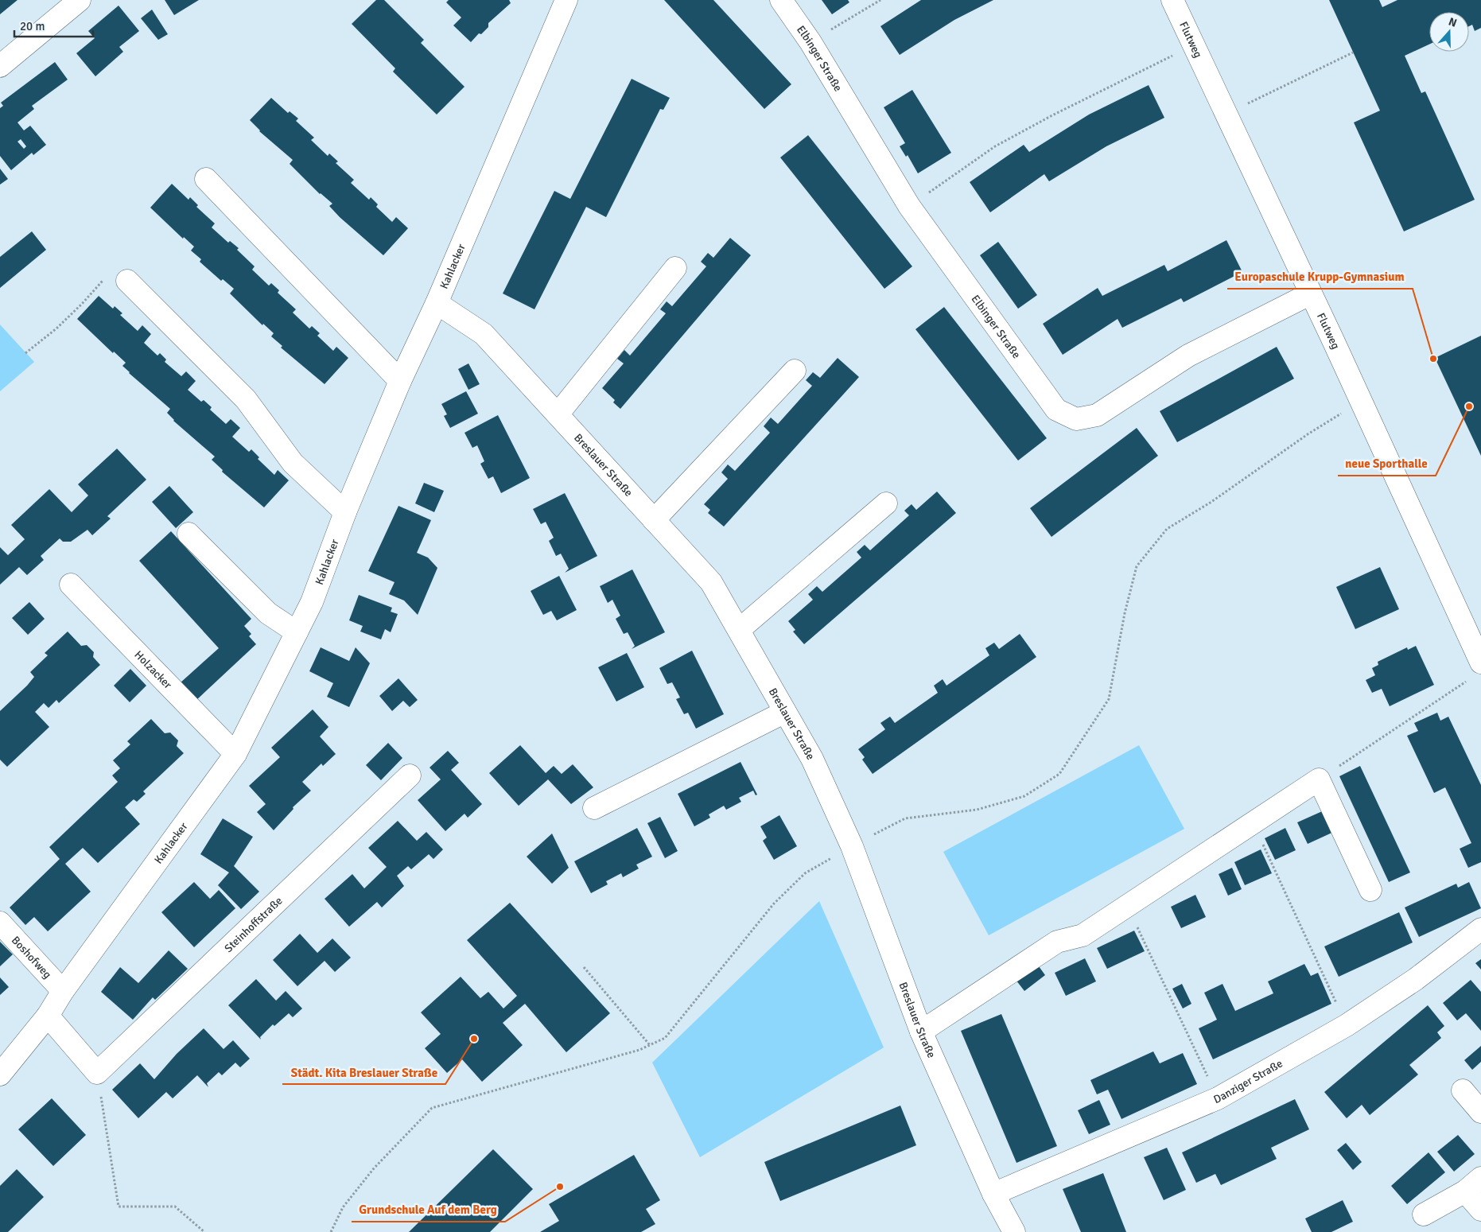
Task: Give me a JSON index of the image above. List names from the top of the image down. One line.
{"streets":{"street":["Flutweg","Elbinger Straße","Kahlacker","Breslauer Straße","Holzacker","Steinhoffstraße","Boshofweg","Danziger Straße"]},"crossings":[["Flutweg","Elbinger Straße"],["Kahlacker","Breslauer Straße"],["Kahlacker","Holzacker"],["Kahlacker","Boshofweg"],["Breslauer Straße","Danziger Straße"]],"places":["Europaschule Krupp-Gymnasium","neue Sporthalle","Städt. Kita Breslauer Straße","Grundschule Auf dem Berg"],"scale_bar":"20 m","north":"top"}
